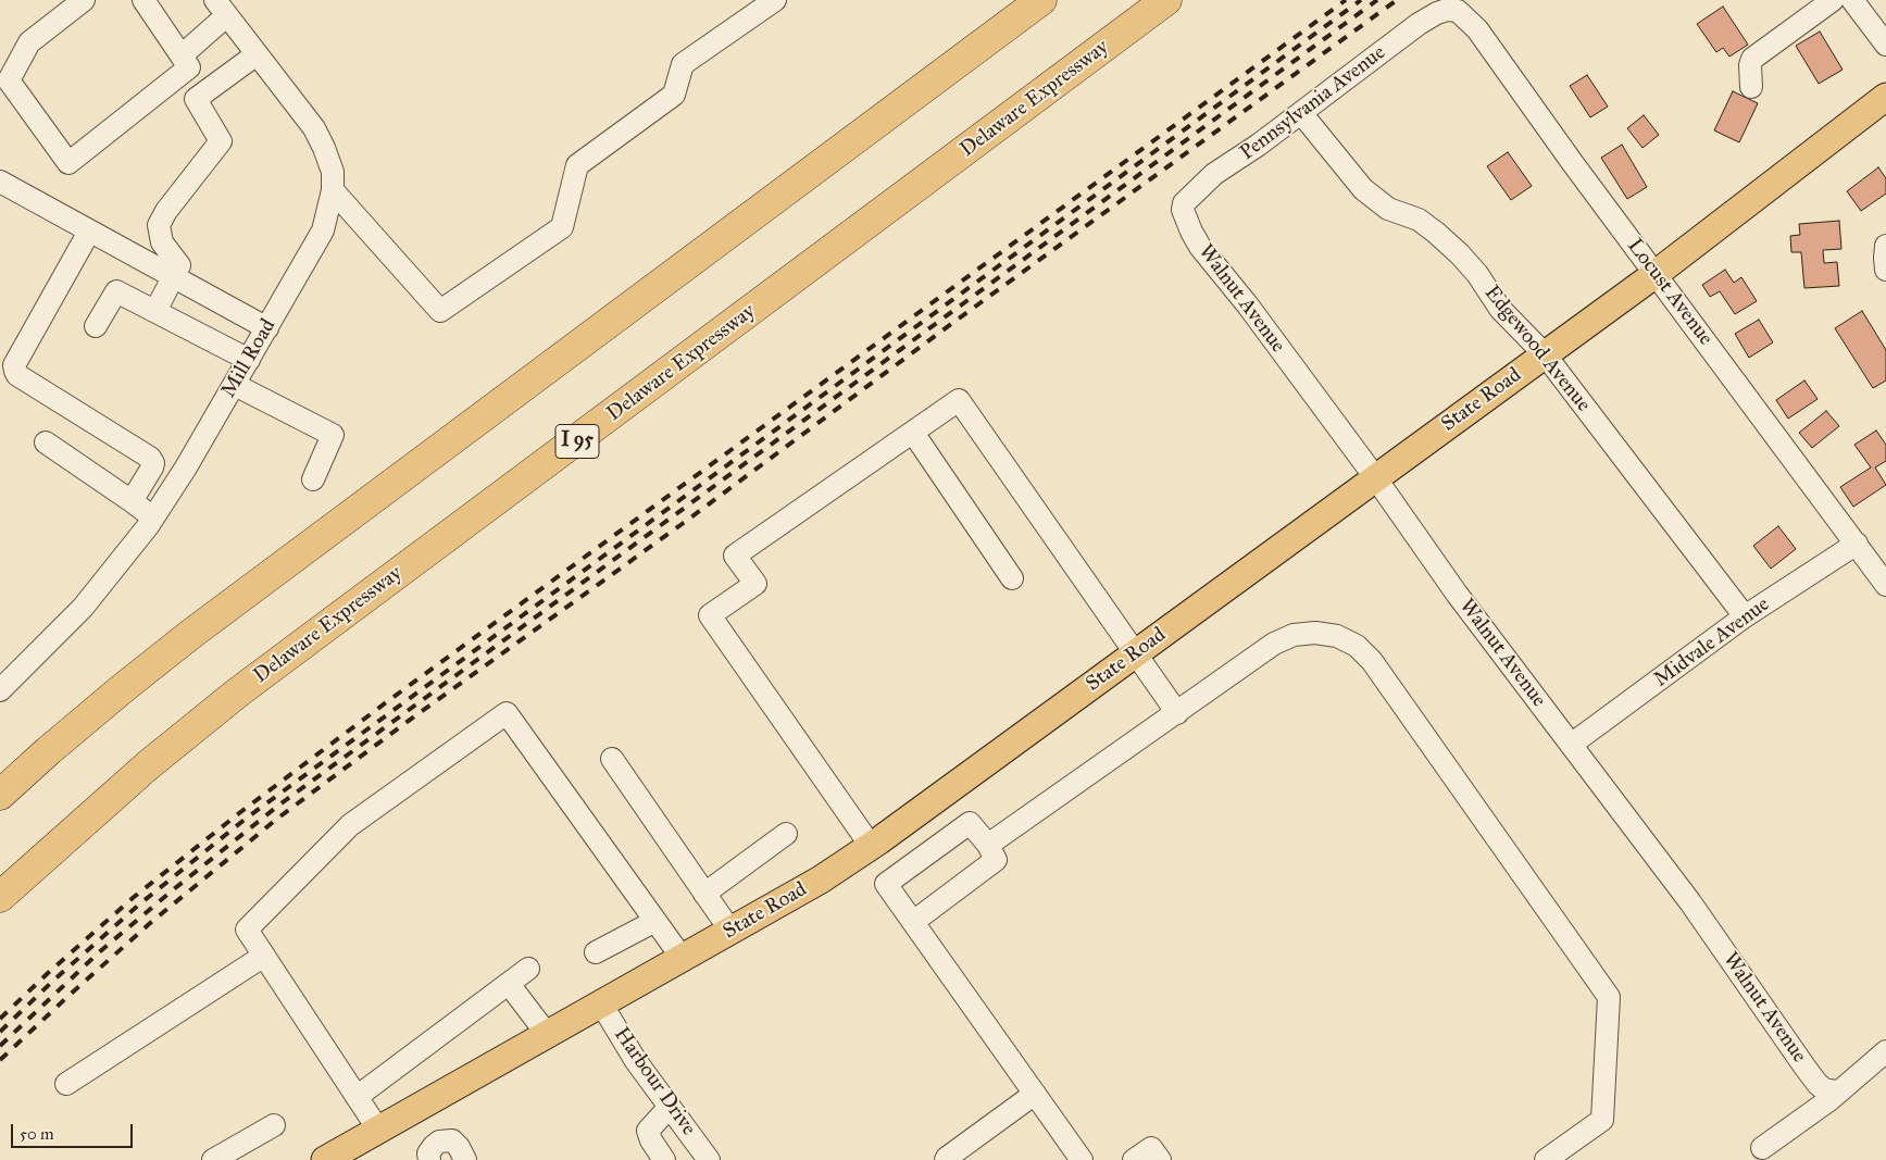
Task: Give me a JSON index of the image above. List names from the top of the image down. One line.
{"streets":{"highway":["Delaware Expressway","I 95"],"main road":["State Road"],"street":["Pennsylvania Avenue","Locust Avenue","Walnut Avenue","Edgewood Avenue","Mill Road","Midvale Avenue","Harbour Drive"]},"crossings":[["Pennsylvania Avenue","Locust Avenue"],["Pennsylvania Avenue","Walnut Avenue"],["Pennsylvania Avenue","Edgewood Avenue"],["Locust Avenue","State Road"],["Locust Avenue","Midvale Avenue"],["Walnut Avenue","State Road"],["Walnut Avenue","Midvale Avenue"],["Edgewood Avenue","State Road"],["Edgewood Avenue","Midvale Avenue"],["State Road","Harbour Drive"]],"scale_bar":"50 m"}
